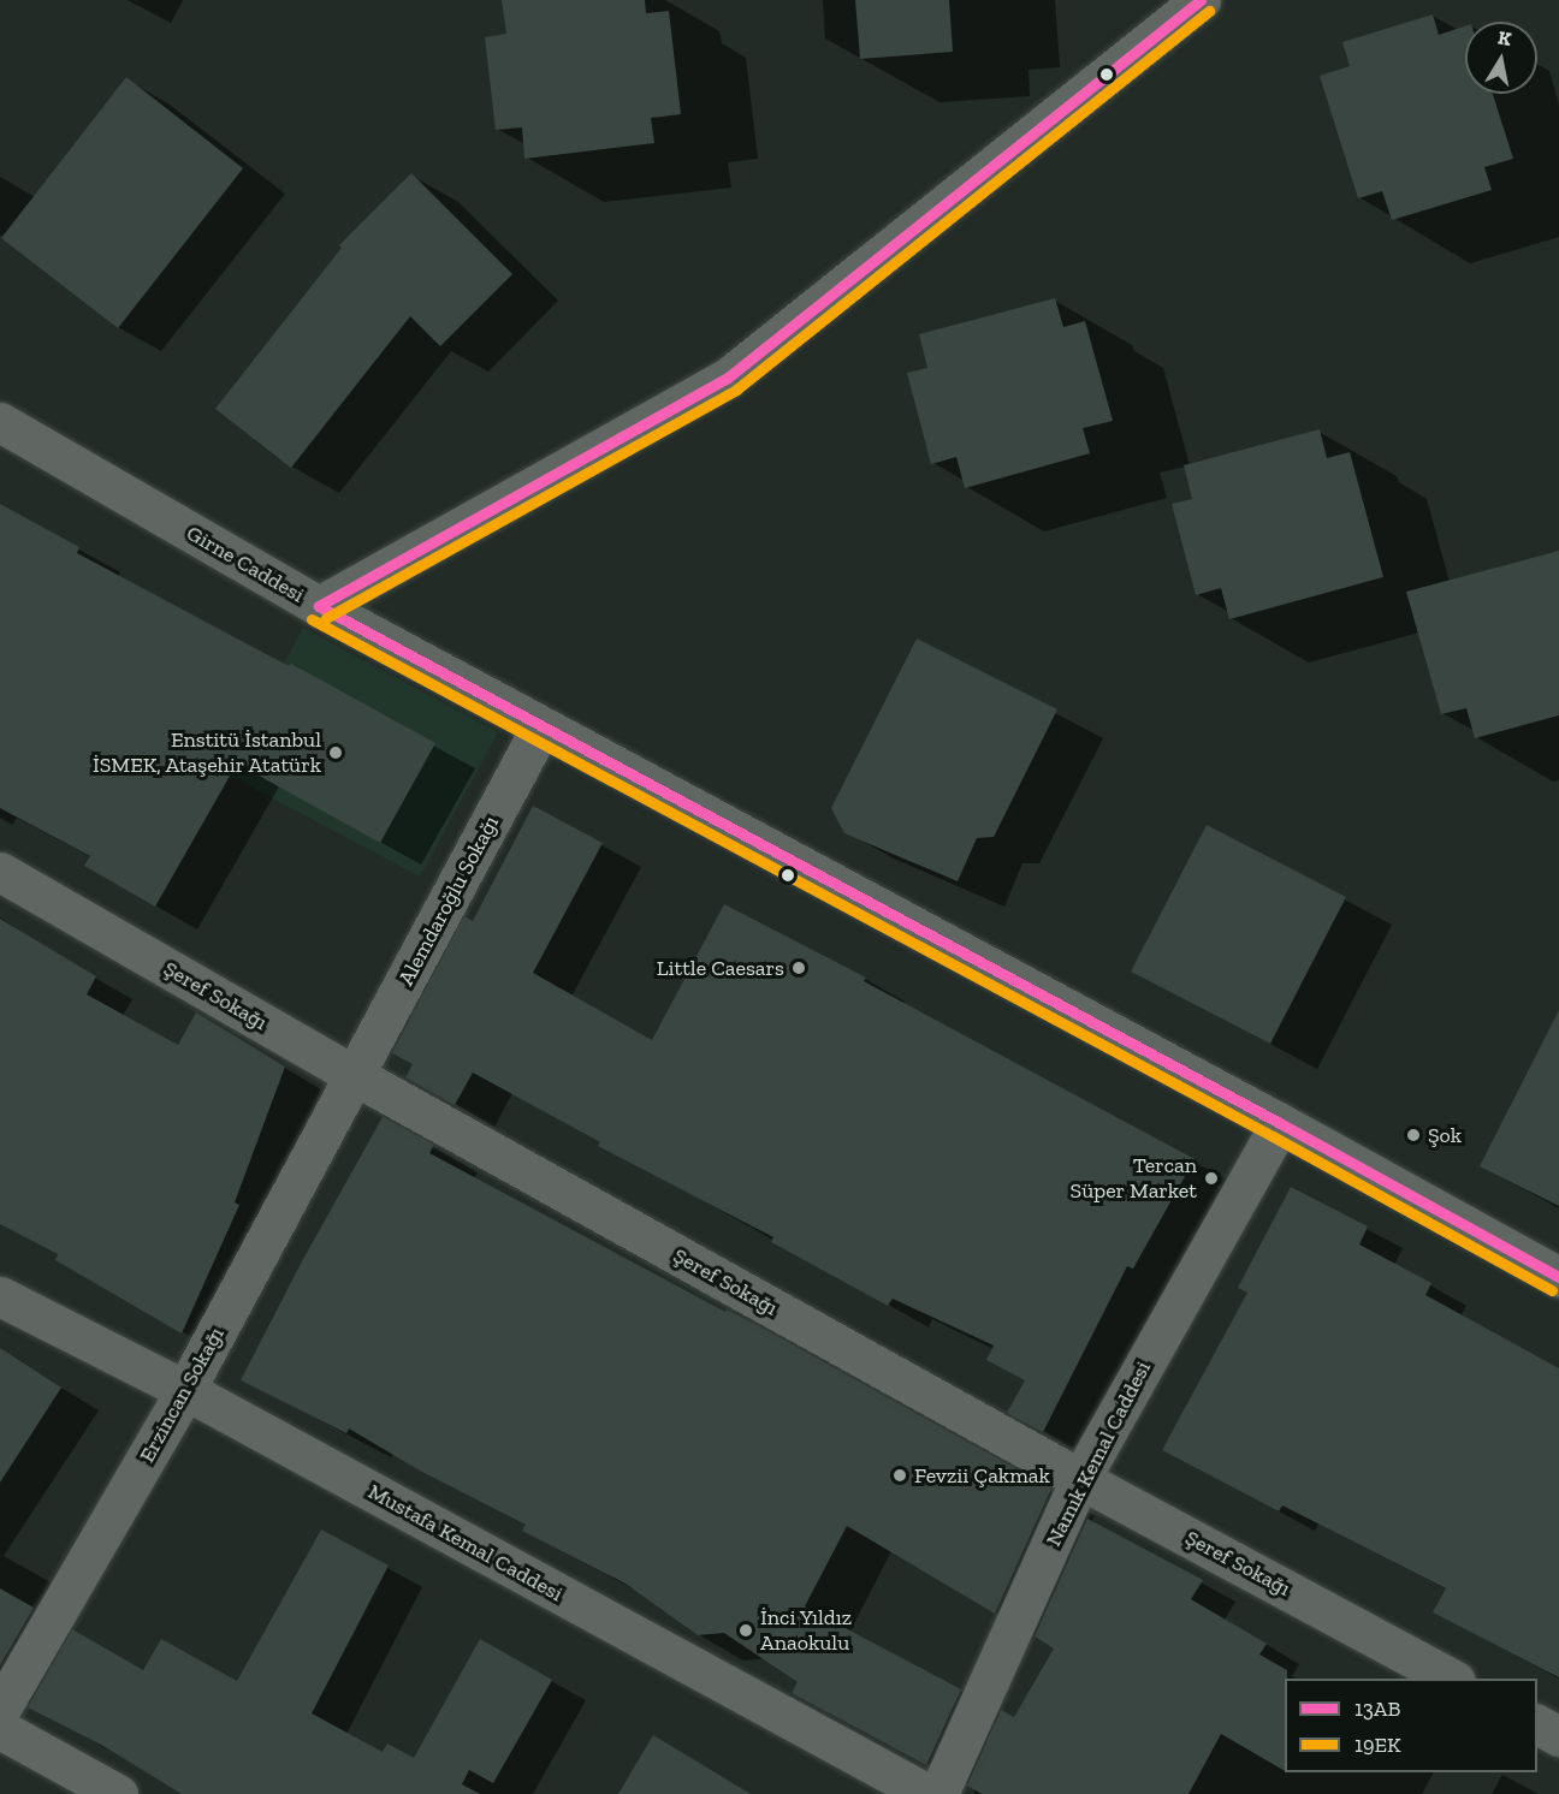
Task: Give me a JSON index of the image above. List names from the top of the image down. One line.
{"streets":{"street":["Girne Caddesi","Alemdaroğlu Sokağı","Şeref Sokağı","Erzincan Sokağı","Namık Kemal Caddesi","Mustafa Kemal Caddesi"]},"crossings":[["Girne Caddesi","Alemdaroğlu Sokağı"],["Girne Caddesi","Namık Kemal Caddesi"],["Alemdaroğlu Sokağı","Şeref Sokağı"],["Alemdaroğlu Sokağı","Erzincan Sokağı"],["Şeref Sokağı","Erzincan Sokağı"],["Şeref Sokağı","Namık Kemal Caddesi"],["Erzincan Sokağı","Mustafa Kemal Caddesi"]],"places":["Enstitü İstanbul İSMEK, Ataşehir Atatürk","Little Caesars","Şok","Tercan Süper Market","Fevzii Çakmak","İnci Yıldız Anaokulu"],"lines":["transit line 13AB","transit line 19EK"],"legend":["13AB","19EK"],"north":"top"}
